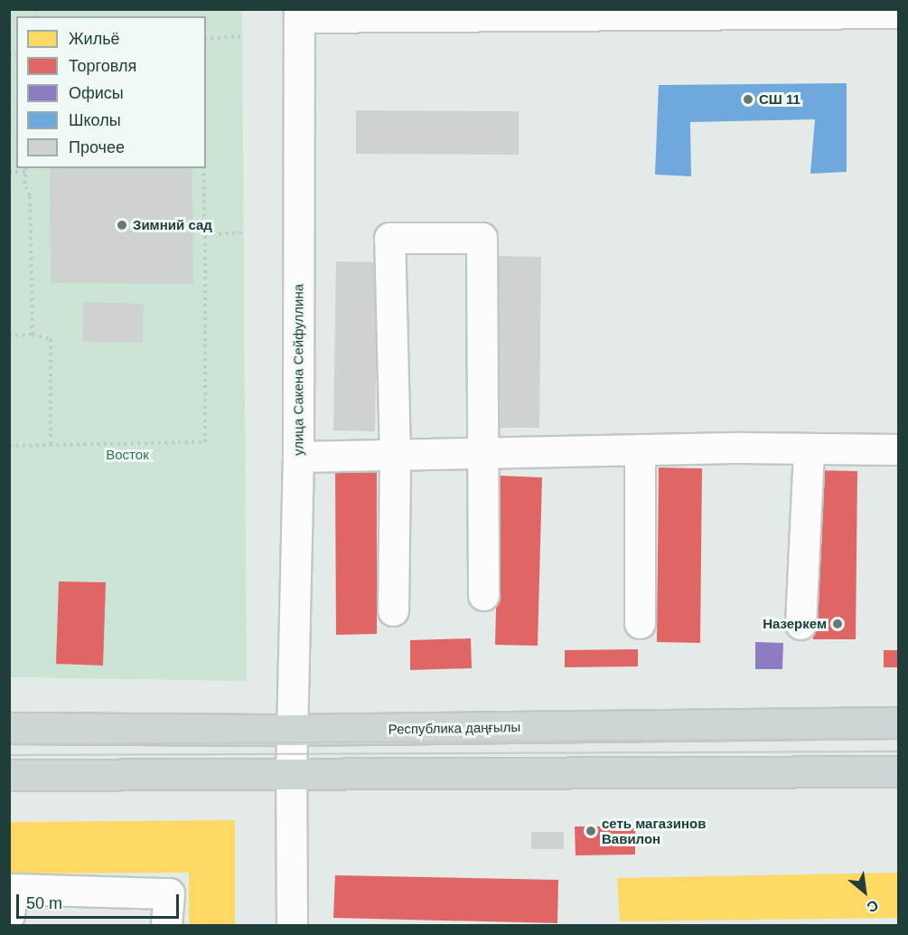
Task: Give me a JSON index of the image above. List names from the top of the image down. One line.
{"streets":{"main road":["Республика даңғылы"],"street":["улица Сакена Сейфуллина"]},"crossings":[["улица Сакена Сейфуллина","Республика даңғылы"]],"parks":["Восток"],"places":["СШ 11","Зимний сад","Назеркем","сеть магазинов Вавилон"],"legend":["Жильё","Торговля","Офисы","Школы","Прочее"],"scale_bar":"50 m","north":"bottom right"}
